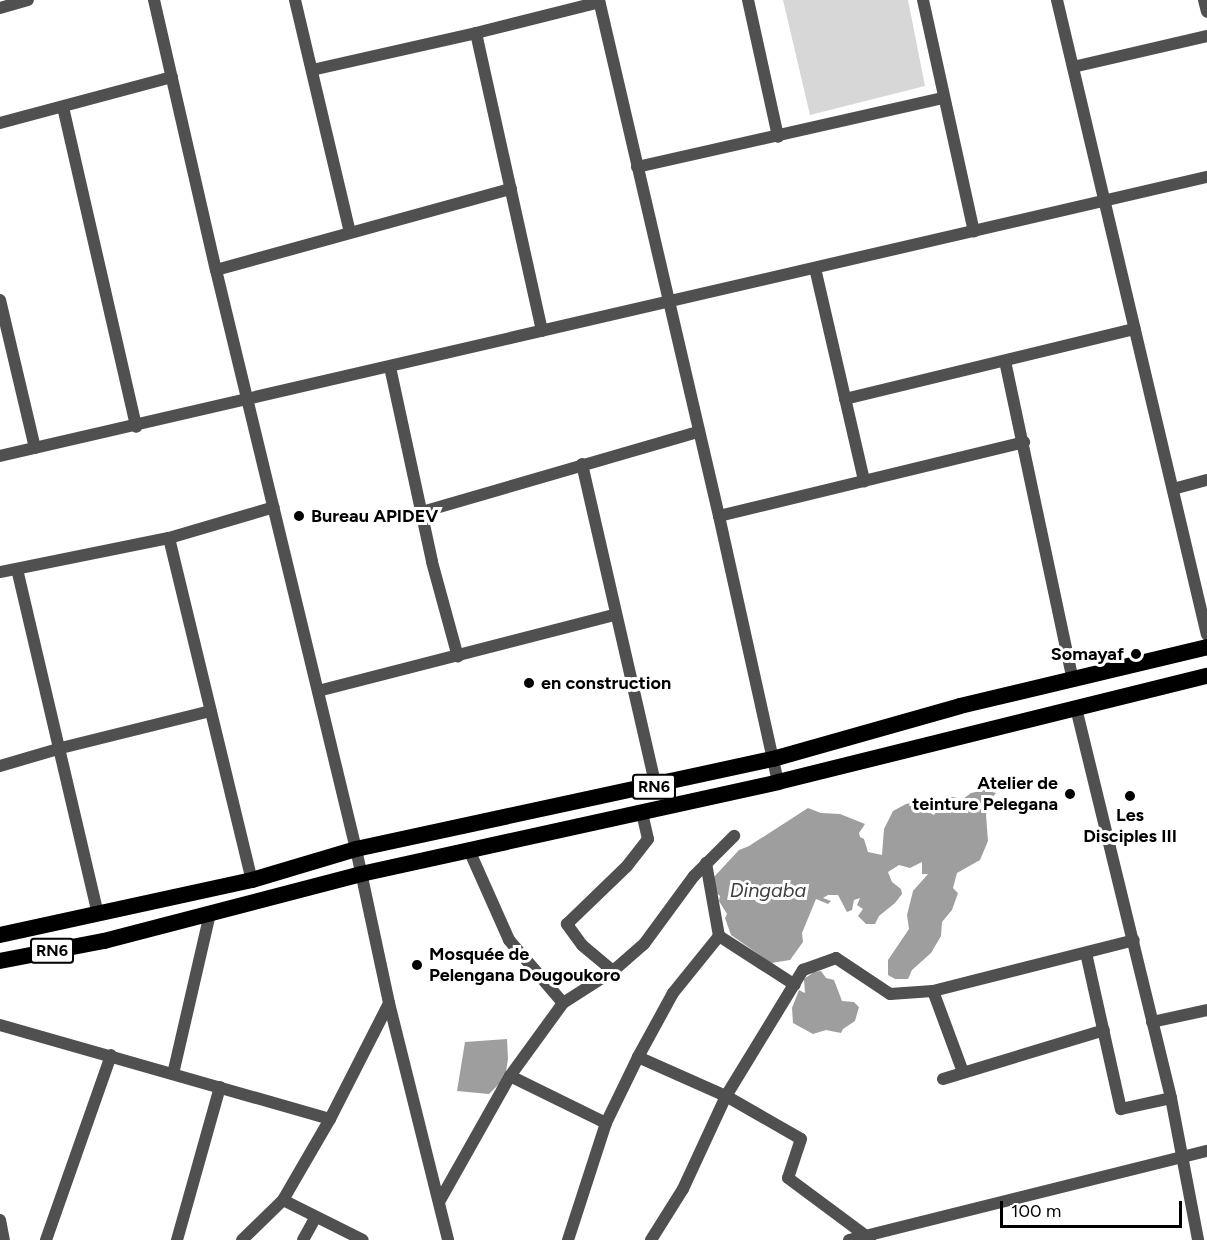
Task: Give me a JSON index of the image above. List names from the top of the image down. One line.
{"streets":{"highway":["RN6"]},"water":["Dingaba"],"places":["Bureau APIDEV","Somayaf","en construction","Atelier de teinture Pelegana","Les Disciples III","Mosquée de Pelengana Dougoukoro"],"scale_bar":"100 m"}
